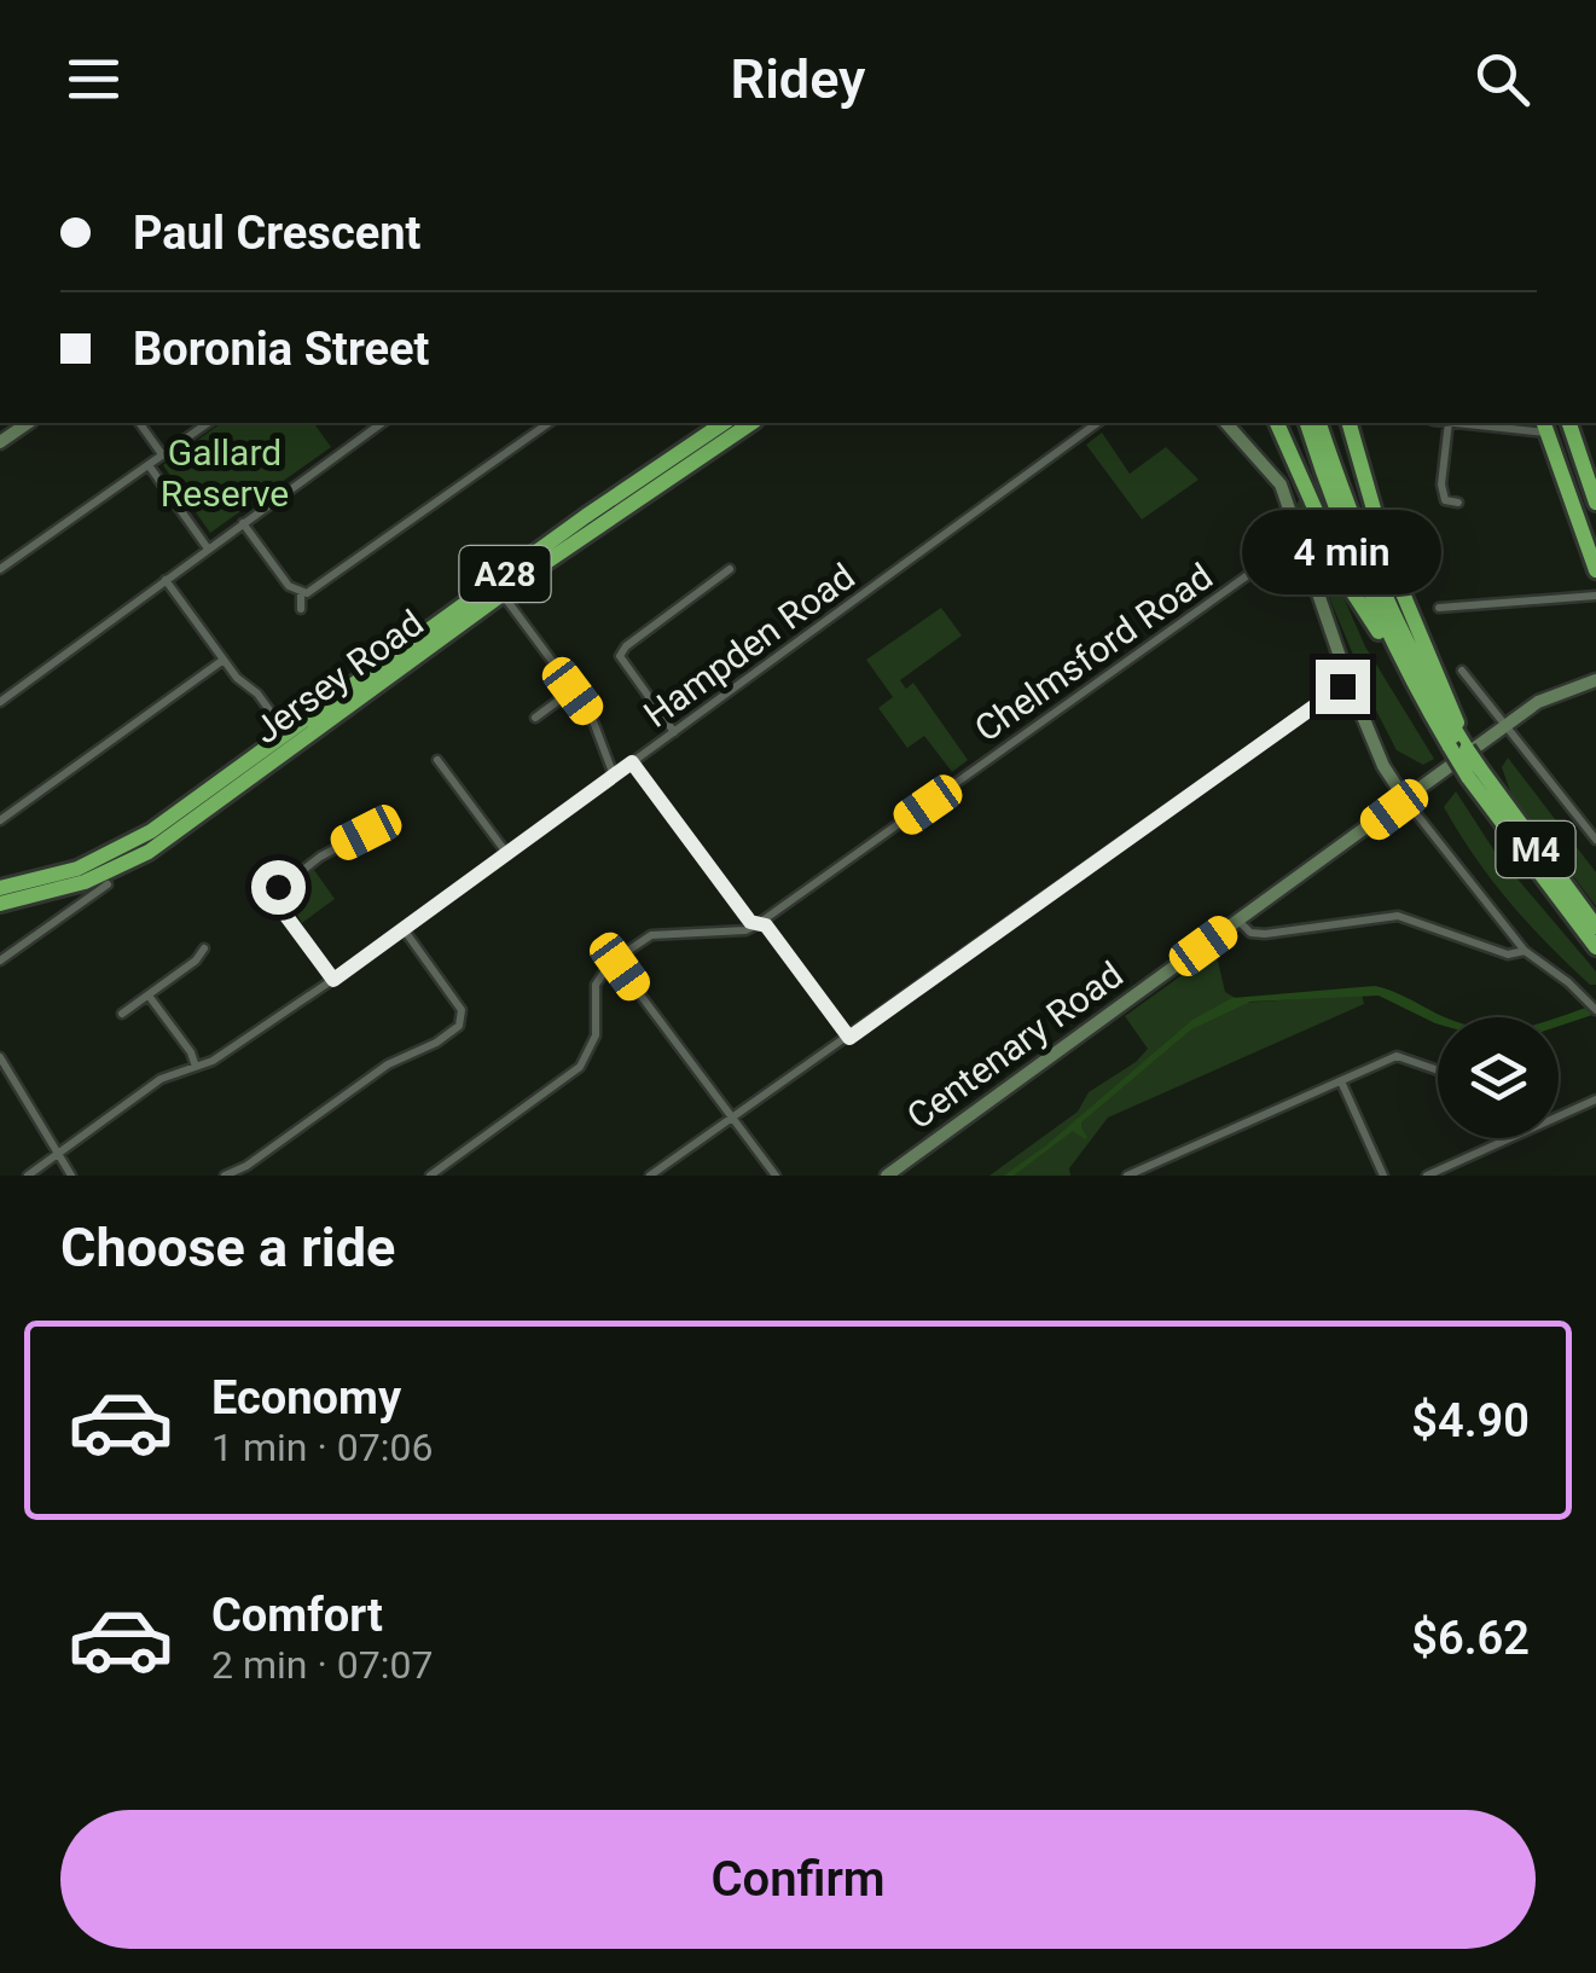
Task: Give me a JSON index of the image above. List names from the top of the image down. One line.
{"streets":{"highway":["A28","Jersey Road","M4"],"main road":["Centenary Road"],"street":["Hampden Road","Chelmsford Road"]},"parks":["Gallard Reserve"],"page":{"header":"Ridey","banner":["Paul Crescent","Boronia Street"],"bubble":"4 min","heading":"Choose a ride","list":[{"name":"Economy","note":"1 min · 07:06","value":"$4.90"},{"name":"Comfort","note":"2 min · 07:07","value":"$6.62"}],"buttons":"Confirm"}}
